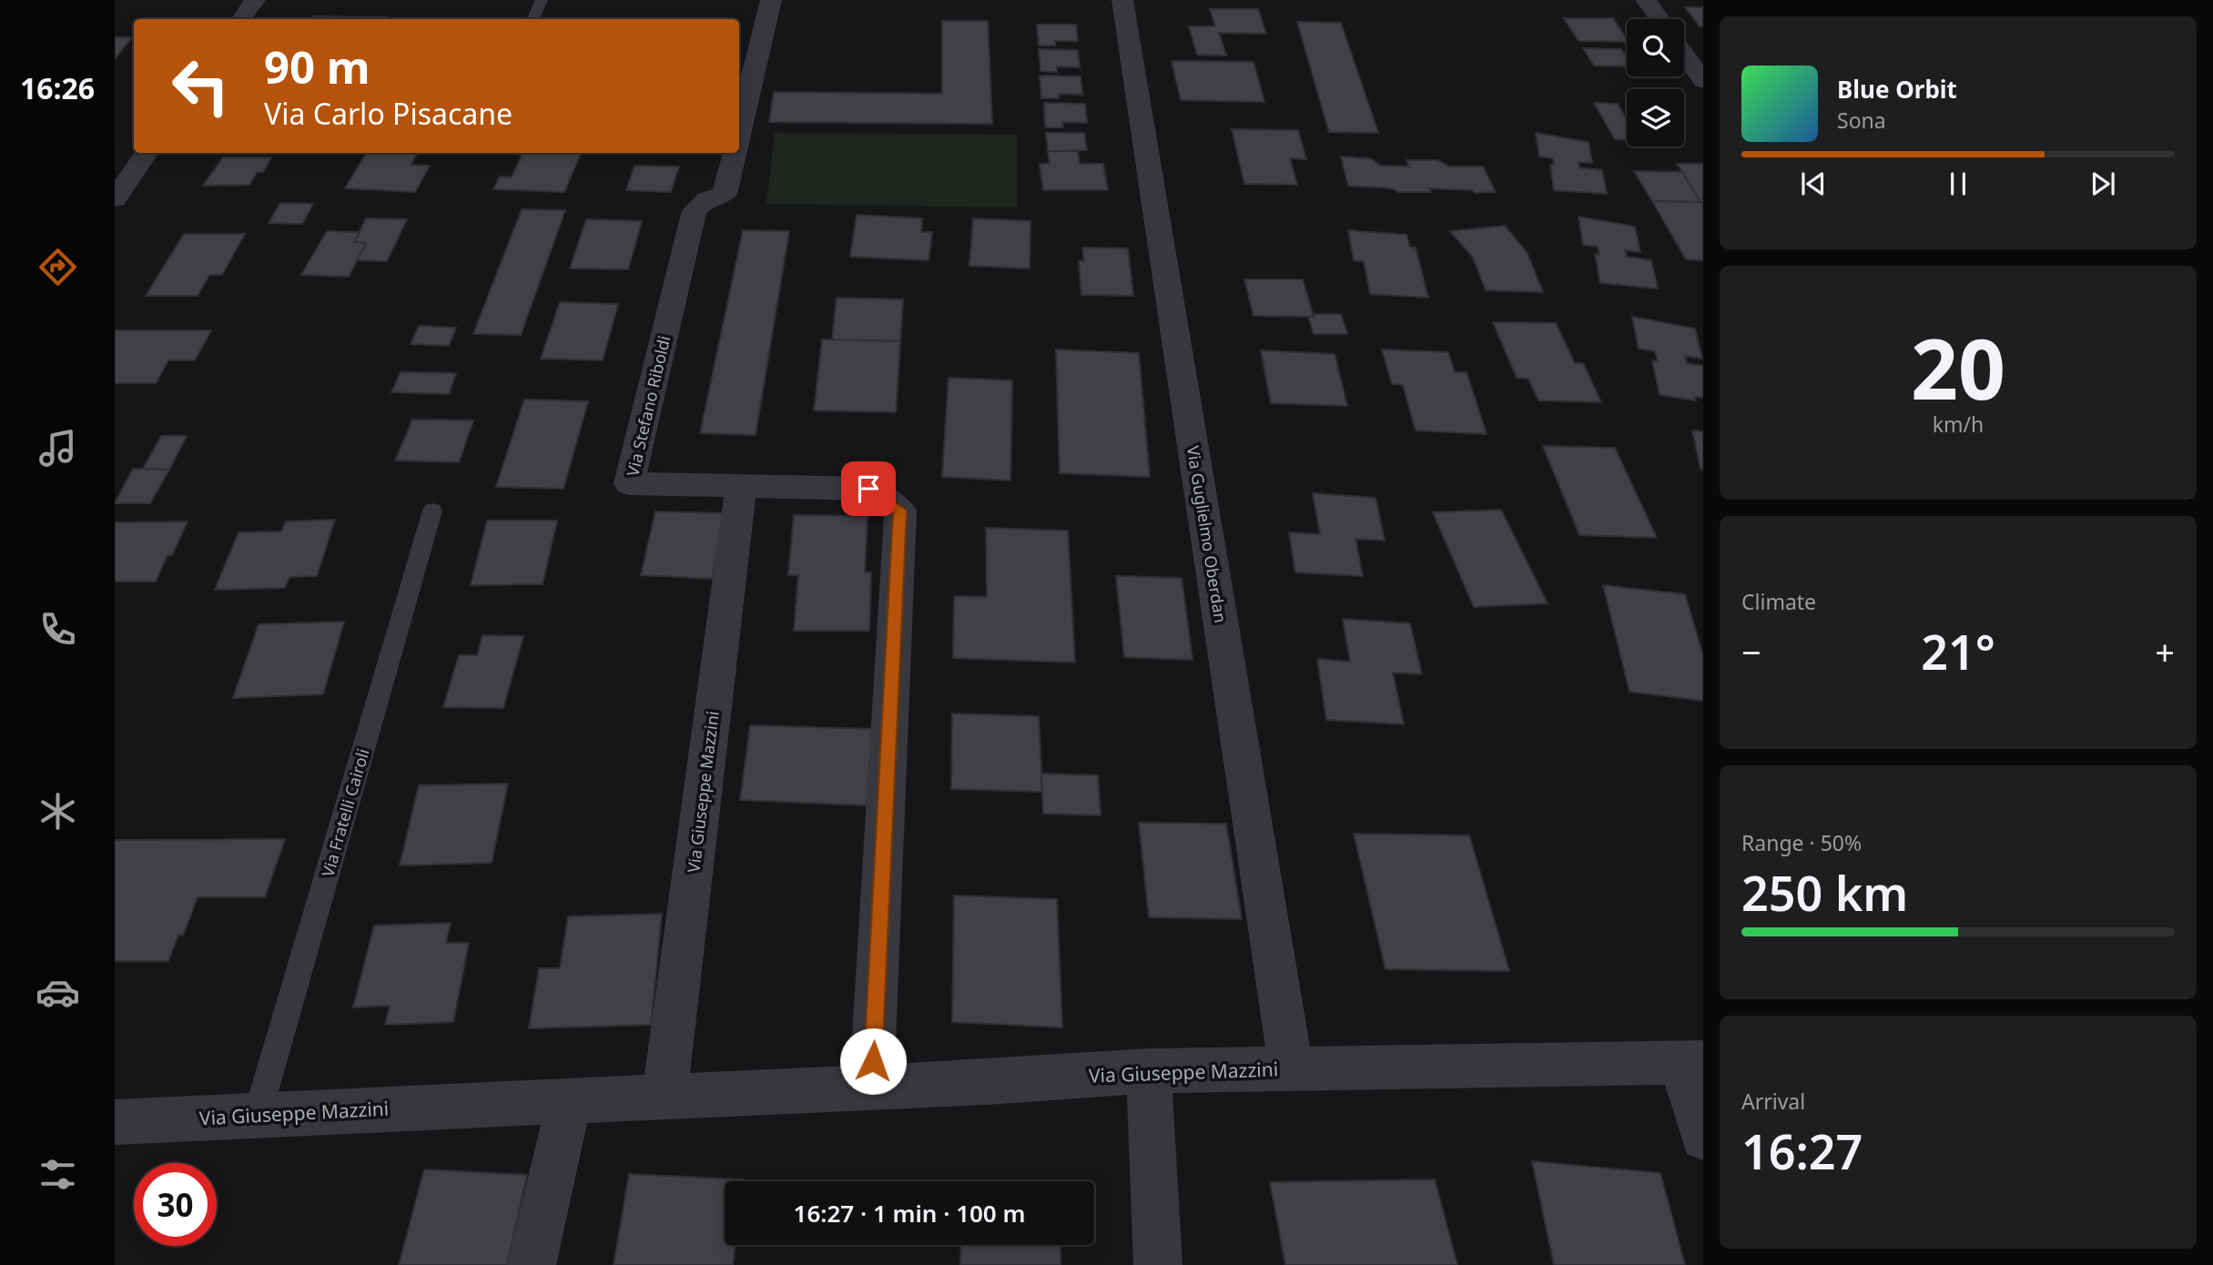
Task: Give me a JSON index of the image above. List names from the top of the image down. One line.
{"streets":{"street":["Via Stefano Riboldi","Via Guglielmo Oberdan","Via Giuseppe Mazzini"],"lane":["Via Fratelli Cairoli"]},"crossings":[["Via Stefano Riboldi","Via Giuseppe Mazzini"],["Via Guglielmo Oberdan","Via Giuseppe Mazzini"],["Via Giuseppe Mazzini","Via Fratelli Cairoli"]],"page":{"tabs":"16:26","turn":["90 m","Via Carlo Pisacane"],"song":["Blue Orbit","Sona"],"tile":[["20","km/h"],"Climate",["Range · 50%","250 km"],["Arrival","16:27"]],"heat":["−","21°","+"],"limit":"30","trip":"16:27 · 1 min · 100 m"}}
